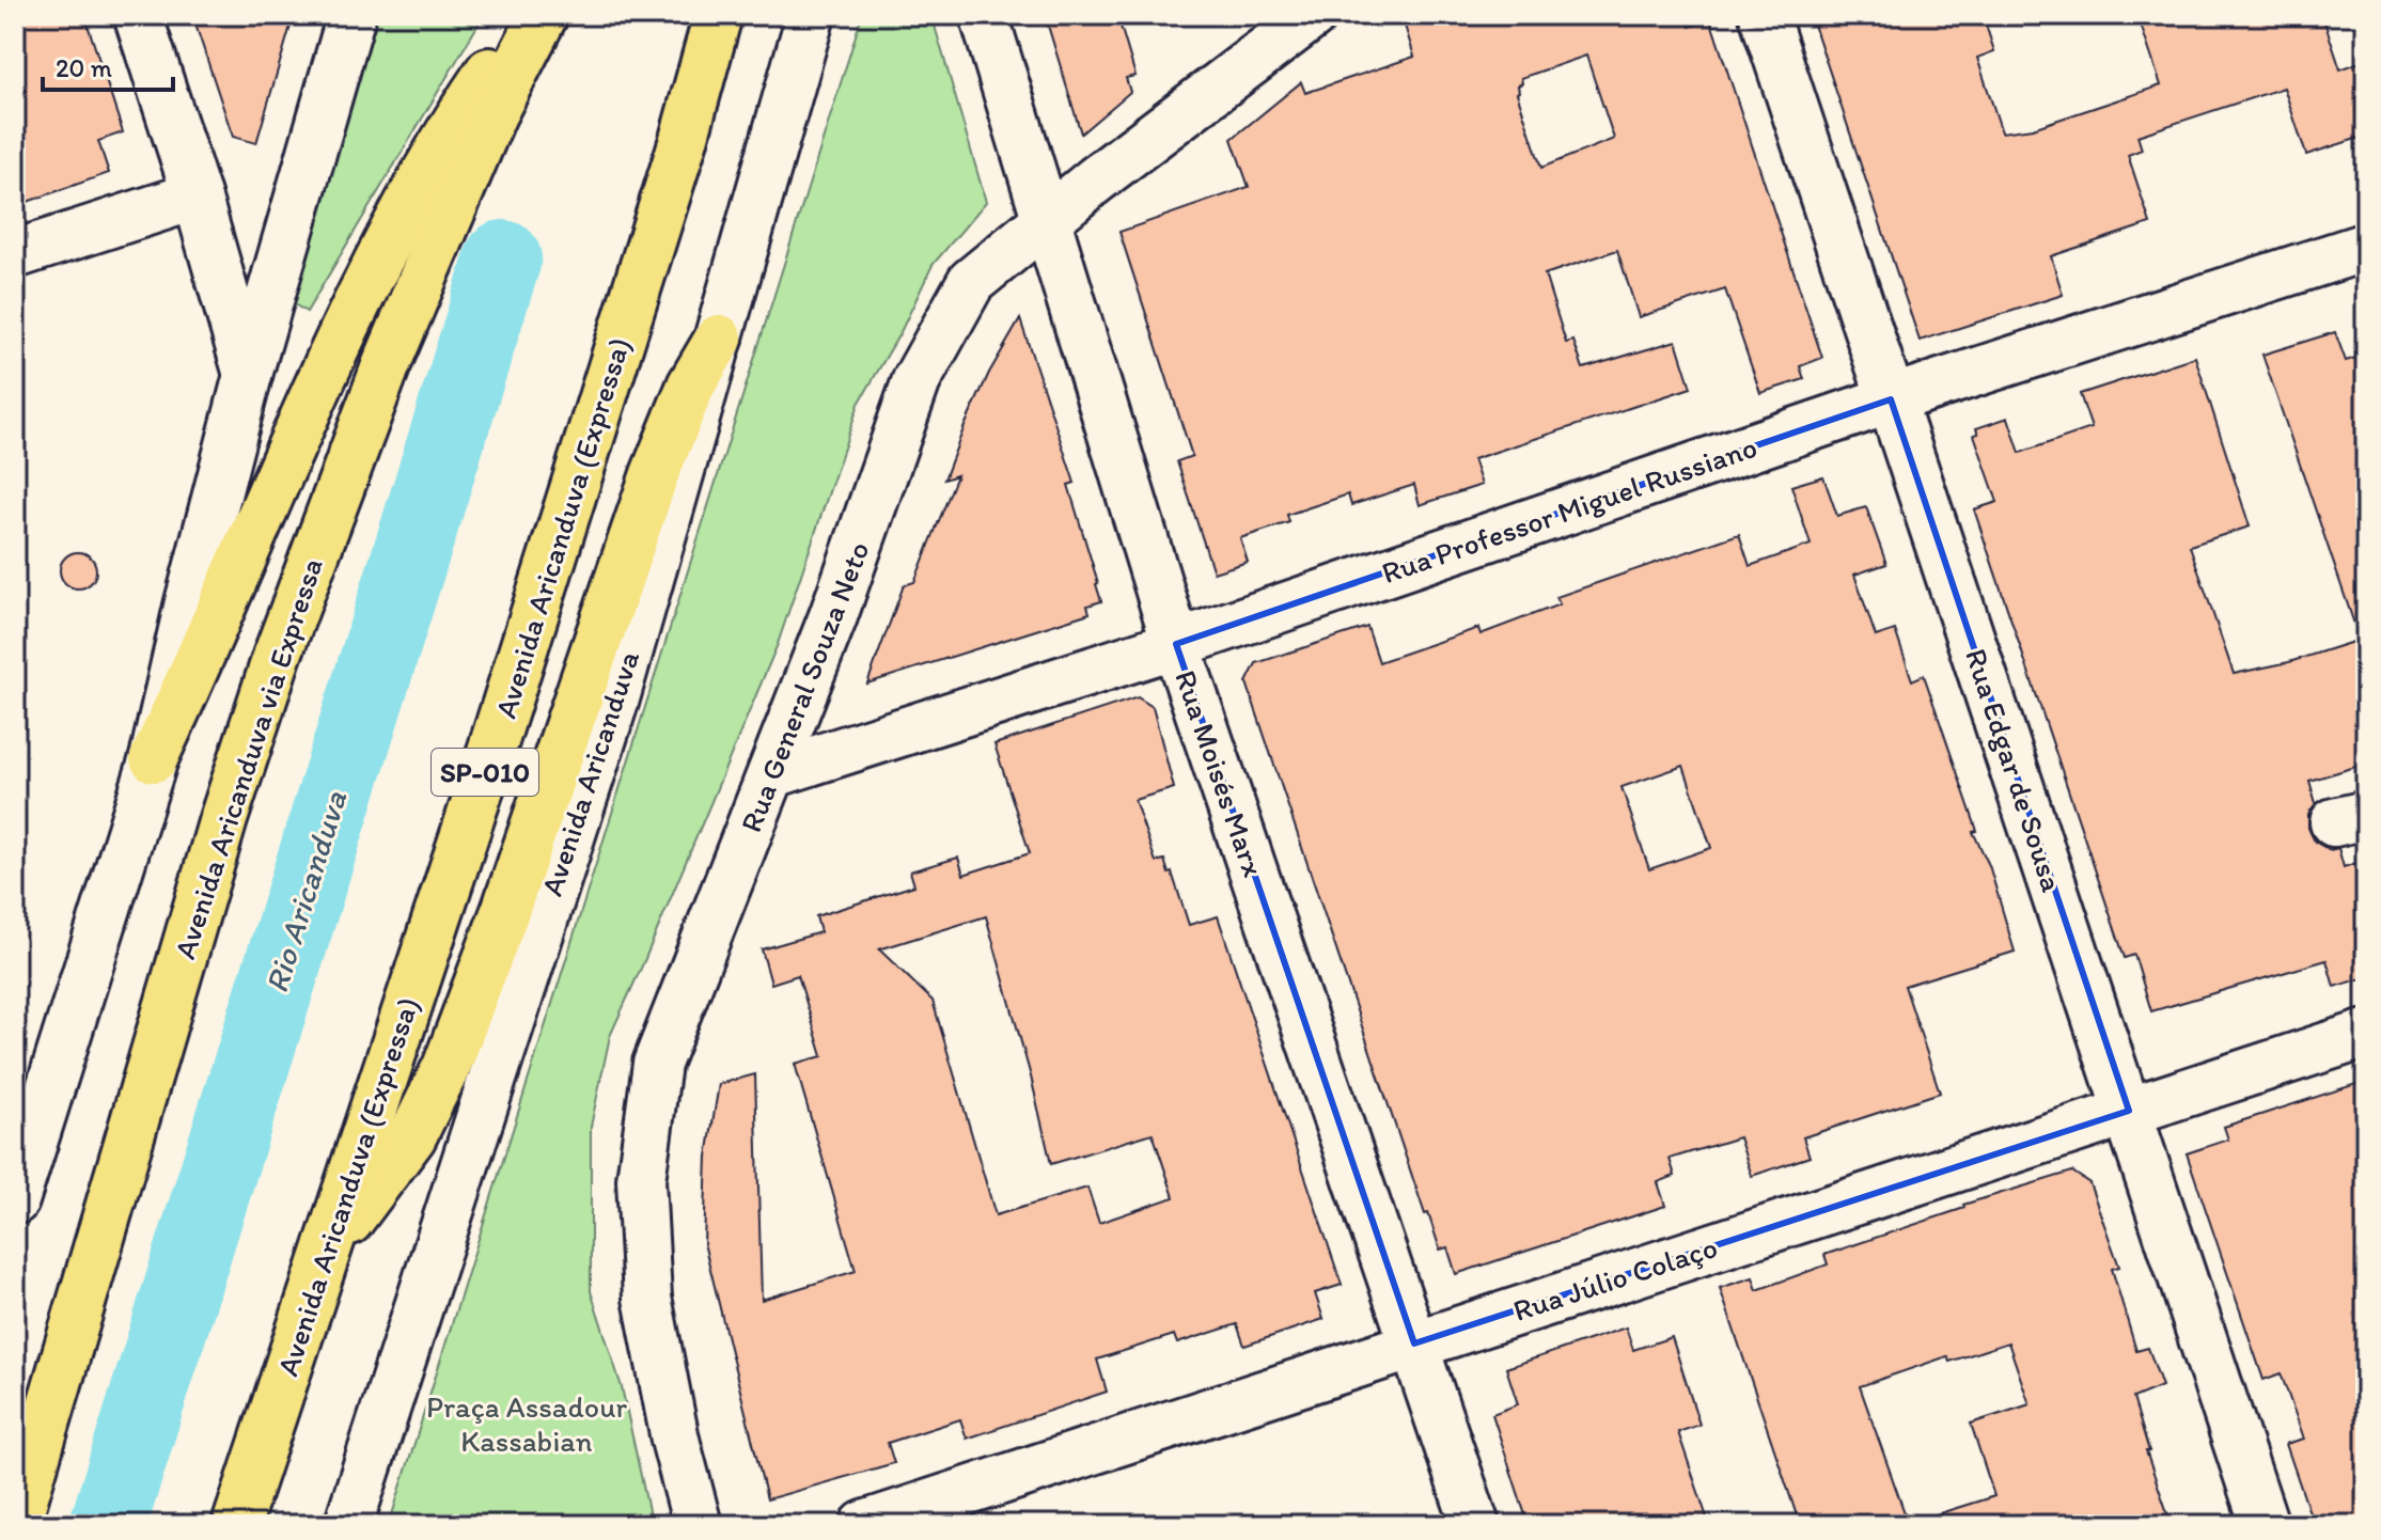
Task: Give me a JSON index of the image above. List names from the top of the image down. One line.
{"streets":{"highway":["Avenida Aricanduva (Expressa)","Avenida Aricanduva via Expressa","SP-010"],"street":["Rua Professor Miguel Russiano","Rua General Souza Neto","Rua Edgar de Sousa","Avenida Aricanduva","Rua Moisés Marx","Rua Júlio Colaço"]},"crossings":[["Rua Professor Miguel Russiano","Rua General Souza Neto"],["Rua Professor Miguel Russiano","Rua Edgar de Sousa"],["Rua Professor Miguel Russiano","Rua Moisés Marx"],["Rua General Souza Neto","Rua Moisés Marx"],["Rua Edgar de Sousa","Rua Júlio Colaço"],["Rua Moisés Marx","Rua Júlio Colaço"]],"water":["Rio Aricanduva"],"parks":["Praça Assadour Kassabian"],"scale_bar":"20 m"}
